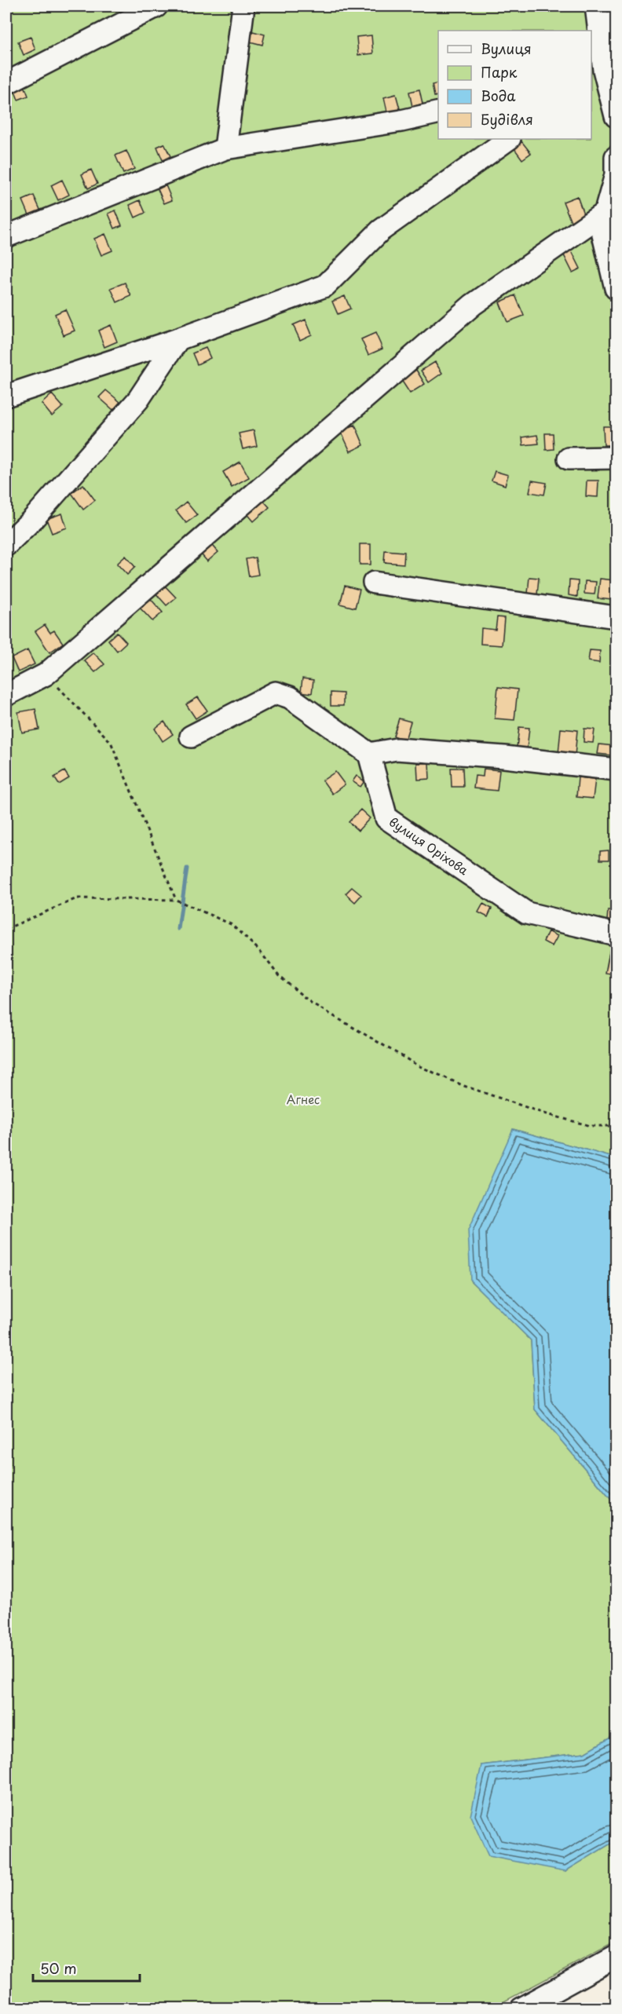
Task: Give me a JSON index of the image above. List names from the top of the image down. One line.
{"streets":{"street":["вулиця Оріхова"]},"parks":["Агнес"],"legend":["Вулиця","Парк","Вода","Будівля"],"scale_bar":"50 m"}
